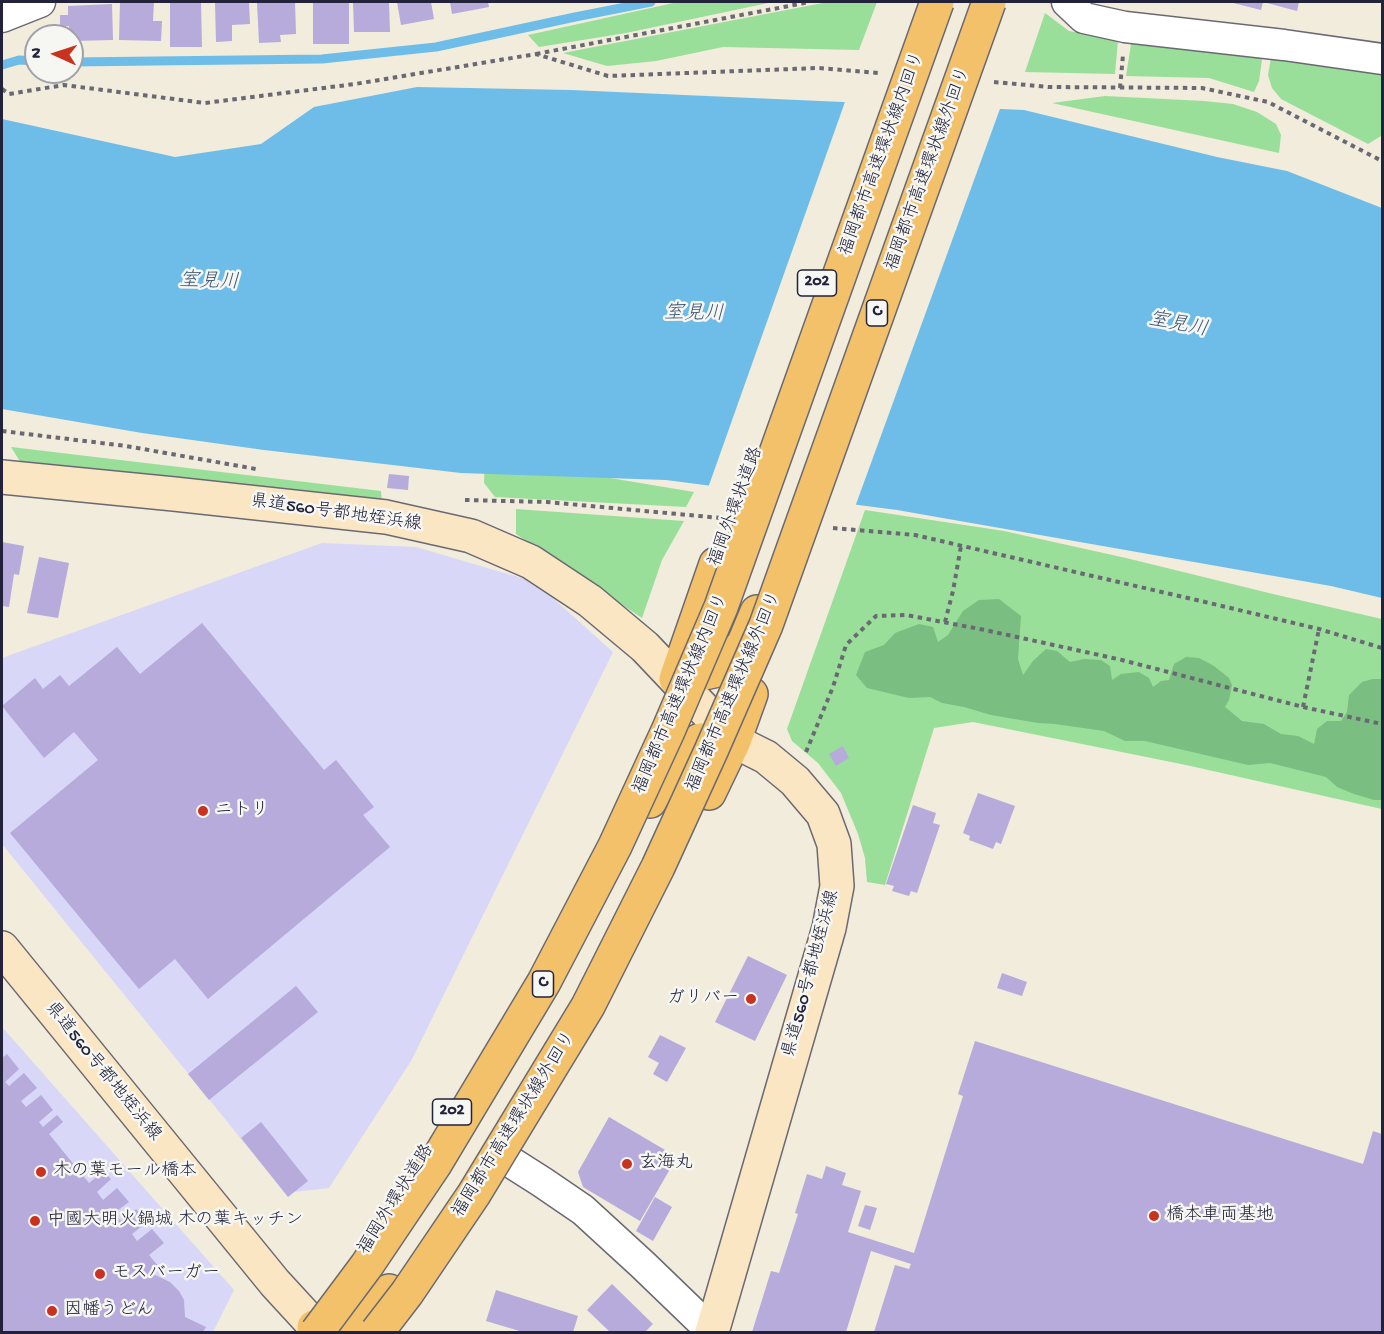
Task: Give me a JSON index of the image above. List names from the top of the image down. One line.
{"streets":{"highway":["福岡都市高速環状線内回り","福岡都市高速環状線外回り","202","C","福岡外環状道路"],"street":["県道560号都地姪浜線"]},"crossings":[["福岡都市高速環状線内回り","福岡外環状道路"],["福岡都市高速環状線内回り","県道560号都地姪浜線"],["福岡外環状道路","県道560号都地姪浜線"]],"water":["室見川"],"places":["ニトリ","ガリバー","玄海丸","木の葉モール橋本","橋本車両基地","中國大明火鍋城 木の葉キッチン","モスバーガー","因幡うどん"],"north":"left"}
